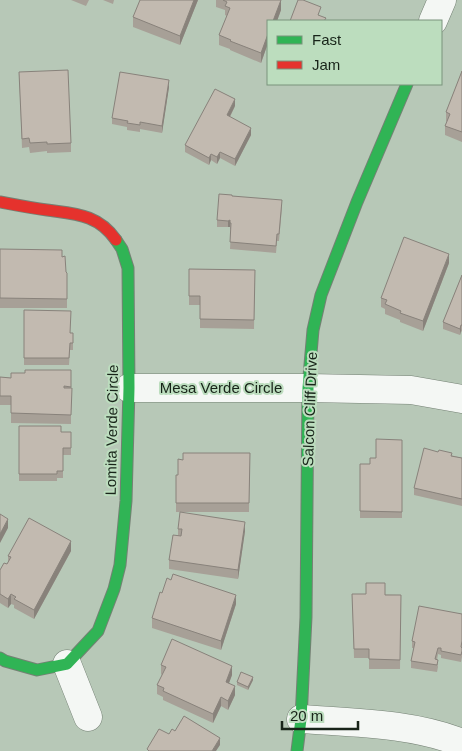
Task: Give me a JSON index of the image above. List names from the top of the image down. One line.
{"streets":{"street":["Mesa Verde Circle","Salcon Cliff Drive","Lomita Verde Circle"]},"crossings":[["Mesa Verde Circle","Salcon Cliff Drive"],["Mesa Verde Circle","Lomita Verde Circle"]],"legend":["Fast","Jam"],"scale_bar":"20 m"}
